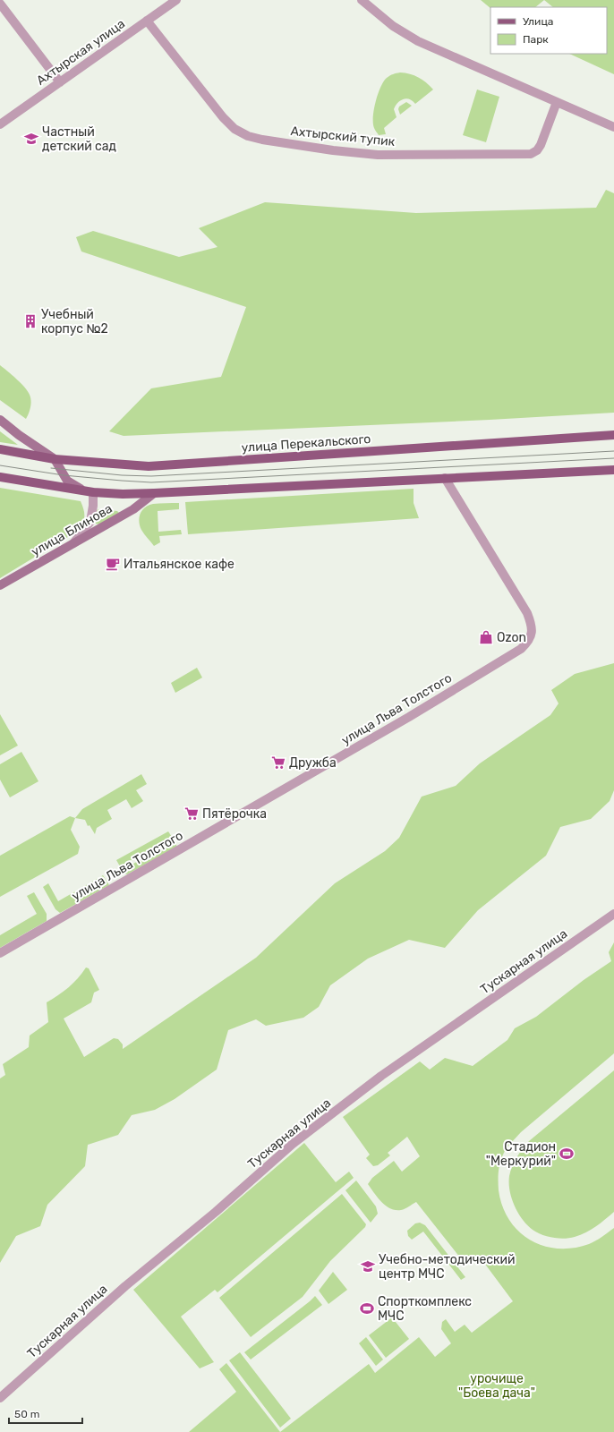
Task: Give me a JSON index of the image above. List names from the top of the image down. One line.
{"streets":{"main road":["улица Перекальского"],"street":["Ахтырская улица","Ахтырский тупик","улица Блинова","улица Льва Толстого","Тускарная улица"]},"crossings":[["Ахтырская улица","Ахтырский тупик"]],"parks":["урочище \"Боева дача\""],"places":{"school or university":["Частный детский сад","Учебно-методический центр МЧС"],"building":["Учебный корпус №2"],"cafe":["Итальянское кафе"],"shop":["Ozon"],"supermarket":["Дружба","Пятёрочка"],"sports":["Стадион \"Меркурий\"","Спорткомплекс МЧС"]},"legend":["Улица","Парк"],"scale_bar":"50 m"}
